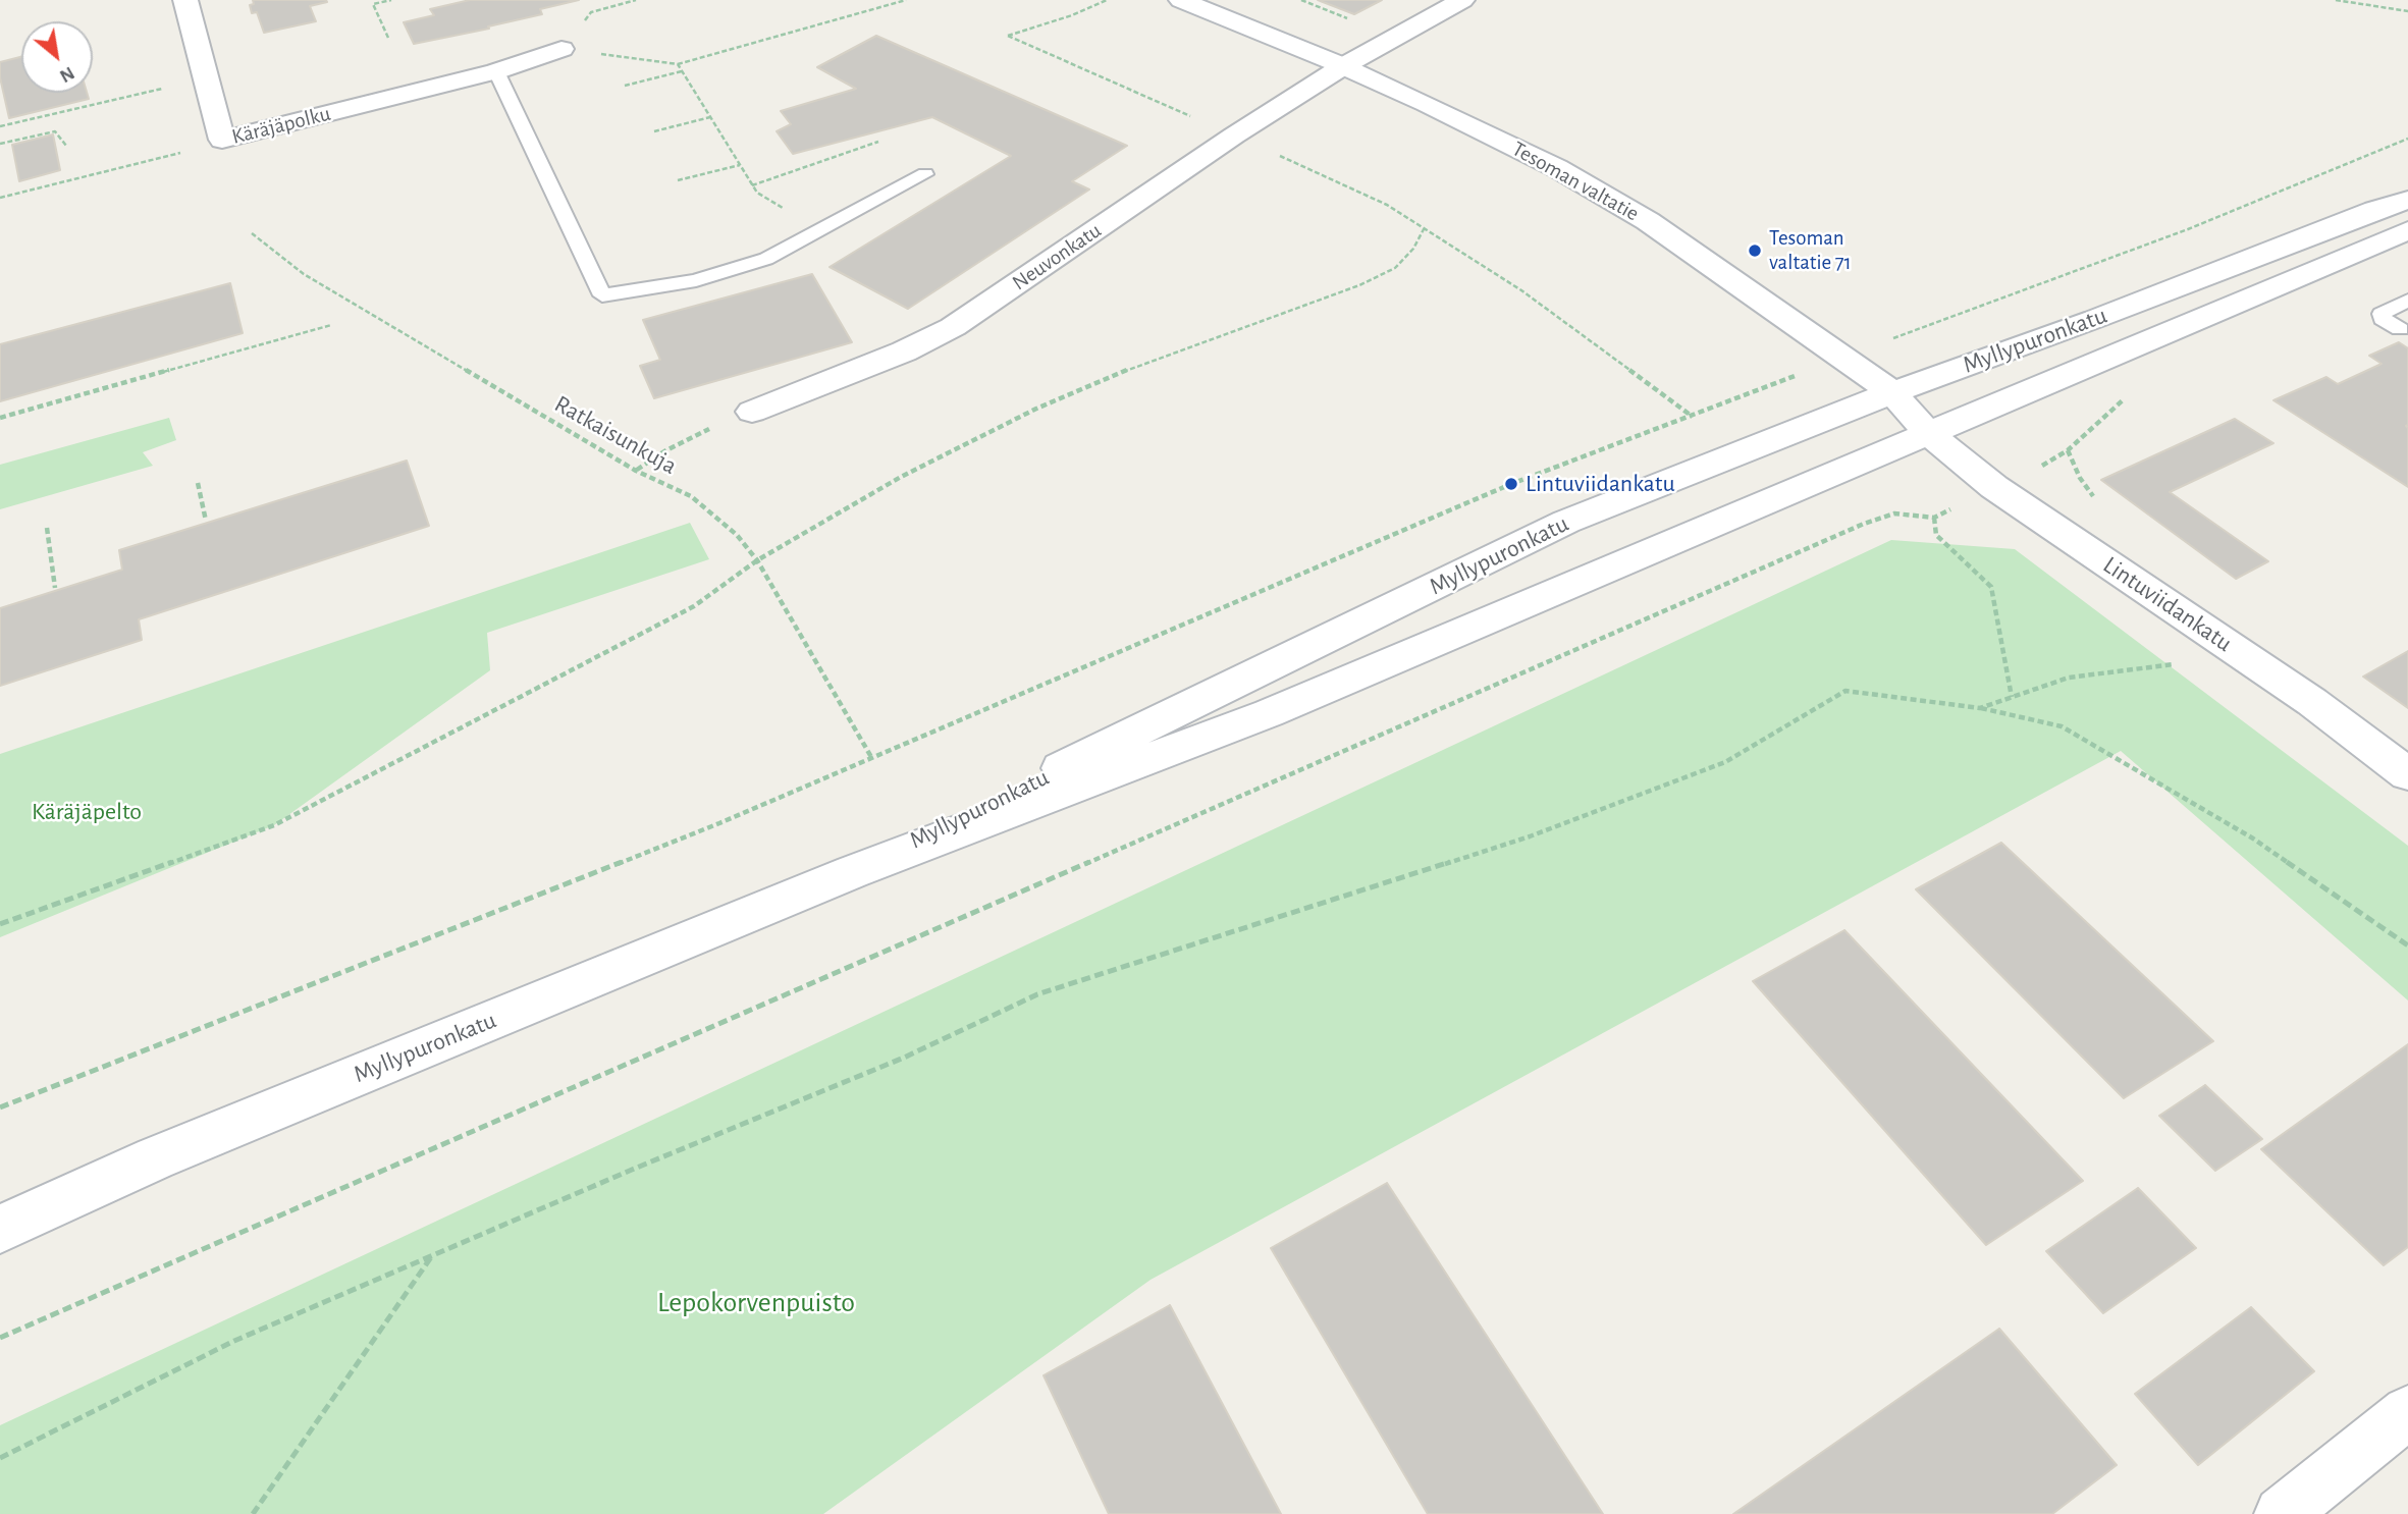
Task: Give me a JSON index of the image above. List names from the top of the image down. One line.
{"streets":{"main road":["Käräjäpolku","Tesoman valtatie","Neuvonkatu","Myllypuronkatu","Lintuviidankatu"],"path":["Ratkaisunkuja"]},"crossings":[["Tesoman valtatie","Neuvonkatu"],["Tesoman valtatie","Myllypuronkatu"],["Tesoman valtatie","Lintuviidankatu"],["Myllypuronkatu","Lintuviidankatu"]],"parks":["Käräjäpelto","Lepokorvenpuisto"],"places":["Tesoman valtatie 71","Lintuviidankatu"],"north":"bottom right"}
